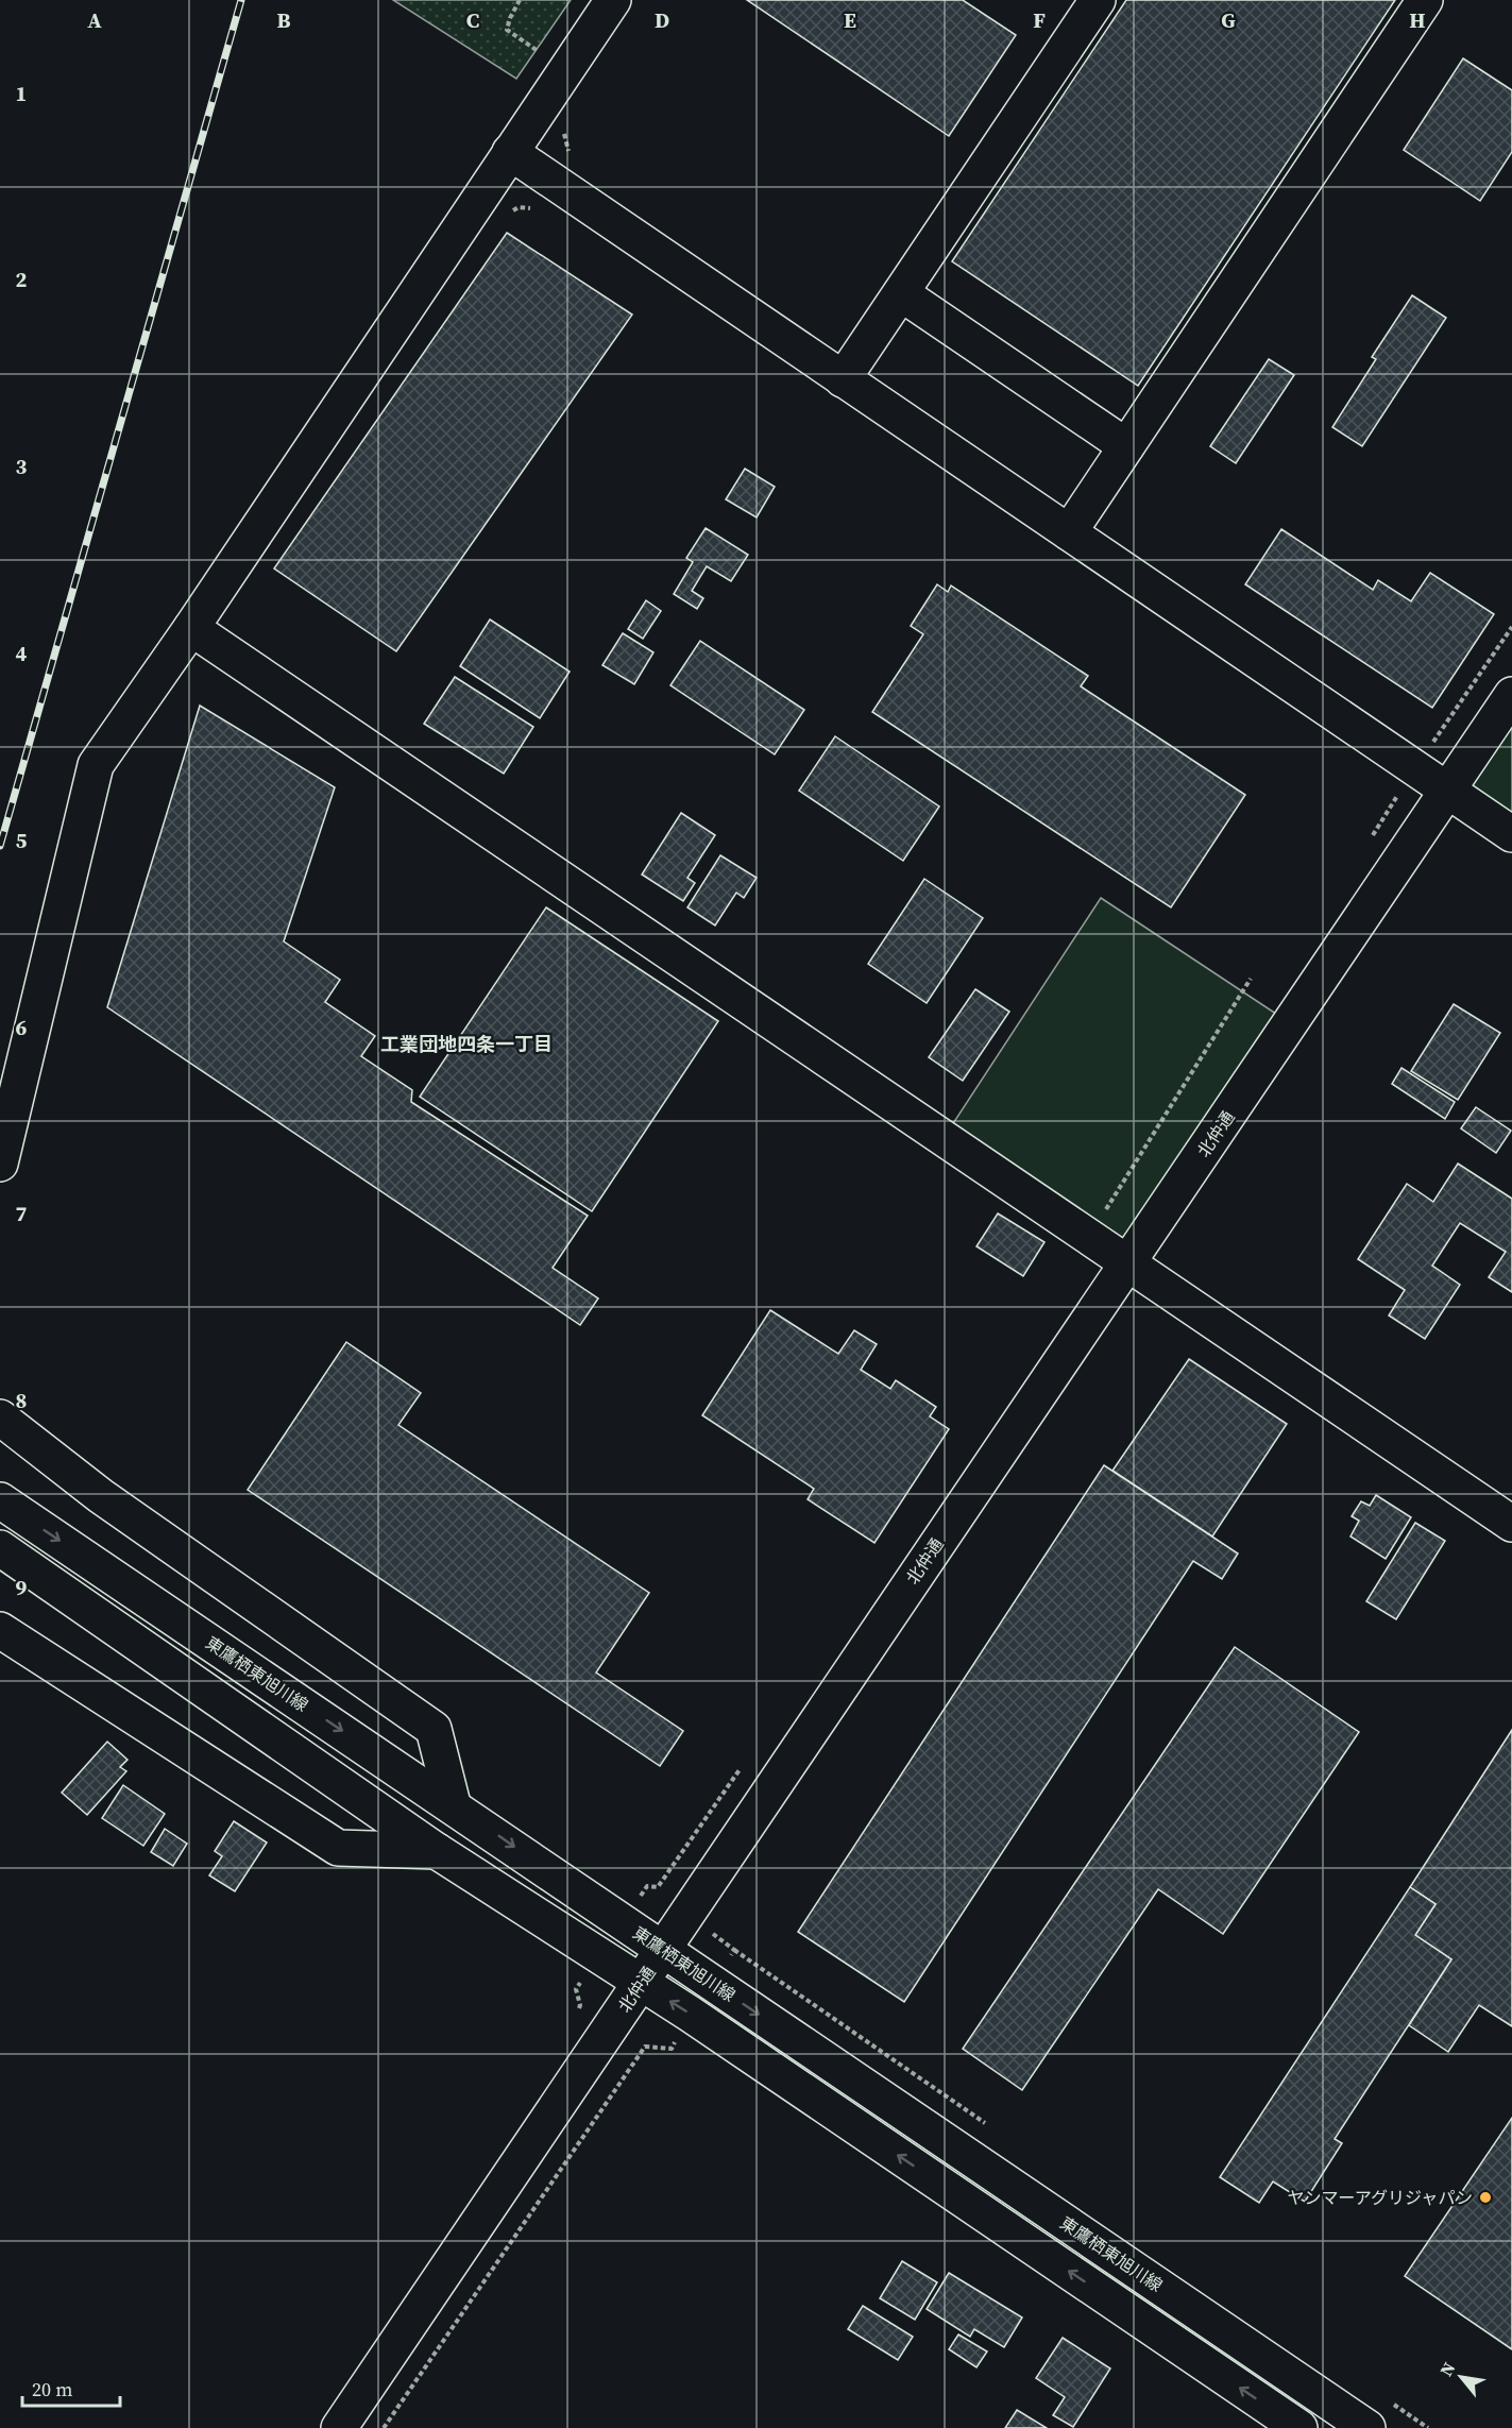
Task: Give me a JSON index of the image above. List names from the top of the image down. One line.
{"streets":{"street":["北仲通","東鷹栖東旭川線"]},"crossings":[["北仲通","東鷹栖東旭川線"]],"districts":["工業団地四条一丁目"],"places":["ヤンマーアグリジャパン"],"scale_bar":"20 m","north":"top left","grid":{"columns":["A","B","C","D","E","F","G","H"],"rows":["1","2","3","4","5","6","7","8","9"]}}
